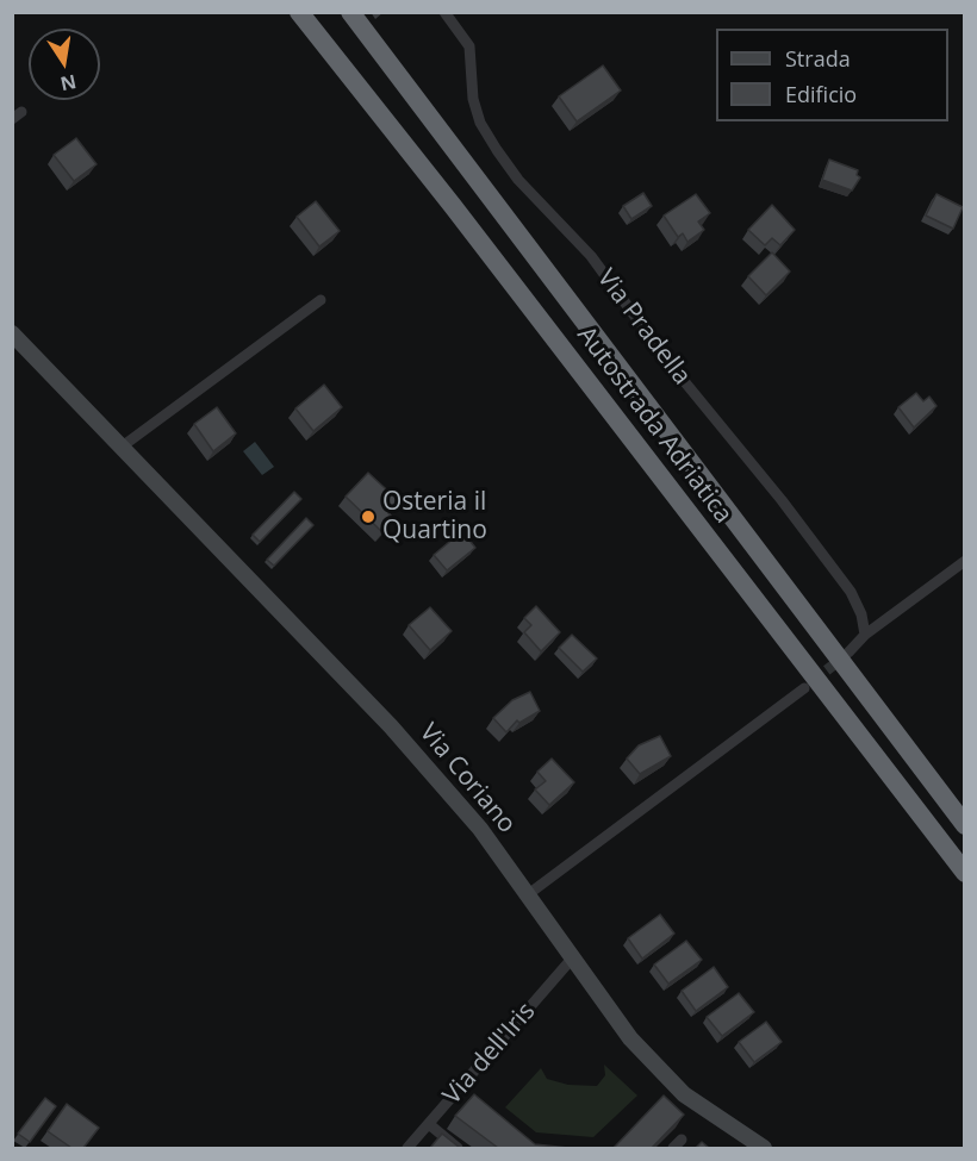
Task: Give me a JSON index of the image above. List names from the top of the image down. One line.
{"streets":{"highway":["Autostrada Adriatica"],"main road":["Via Coriano"],"street":["Via Pradella","Via dell'Iris"]},"crossings":[["Via Coriano","Via dell'Iris"]],"places":["Osteria il Quartino"],"legend":["Strada","Edificio"],"north":"bottom"}
